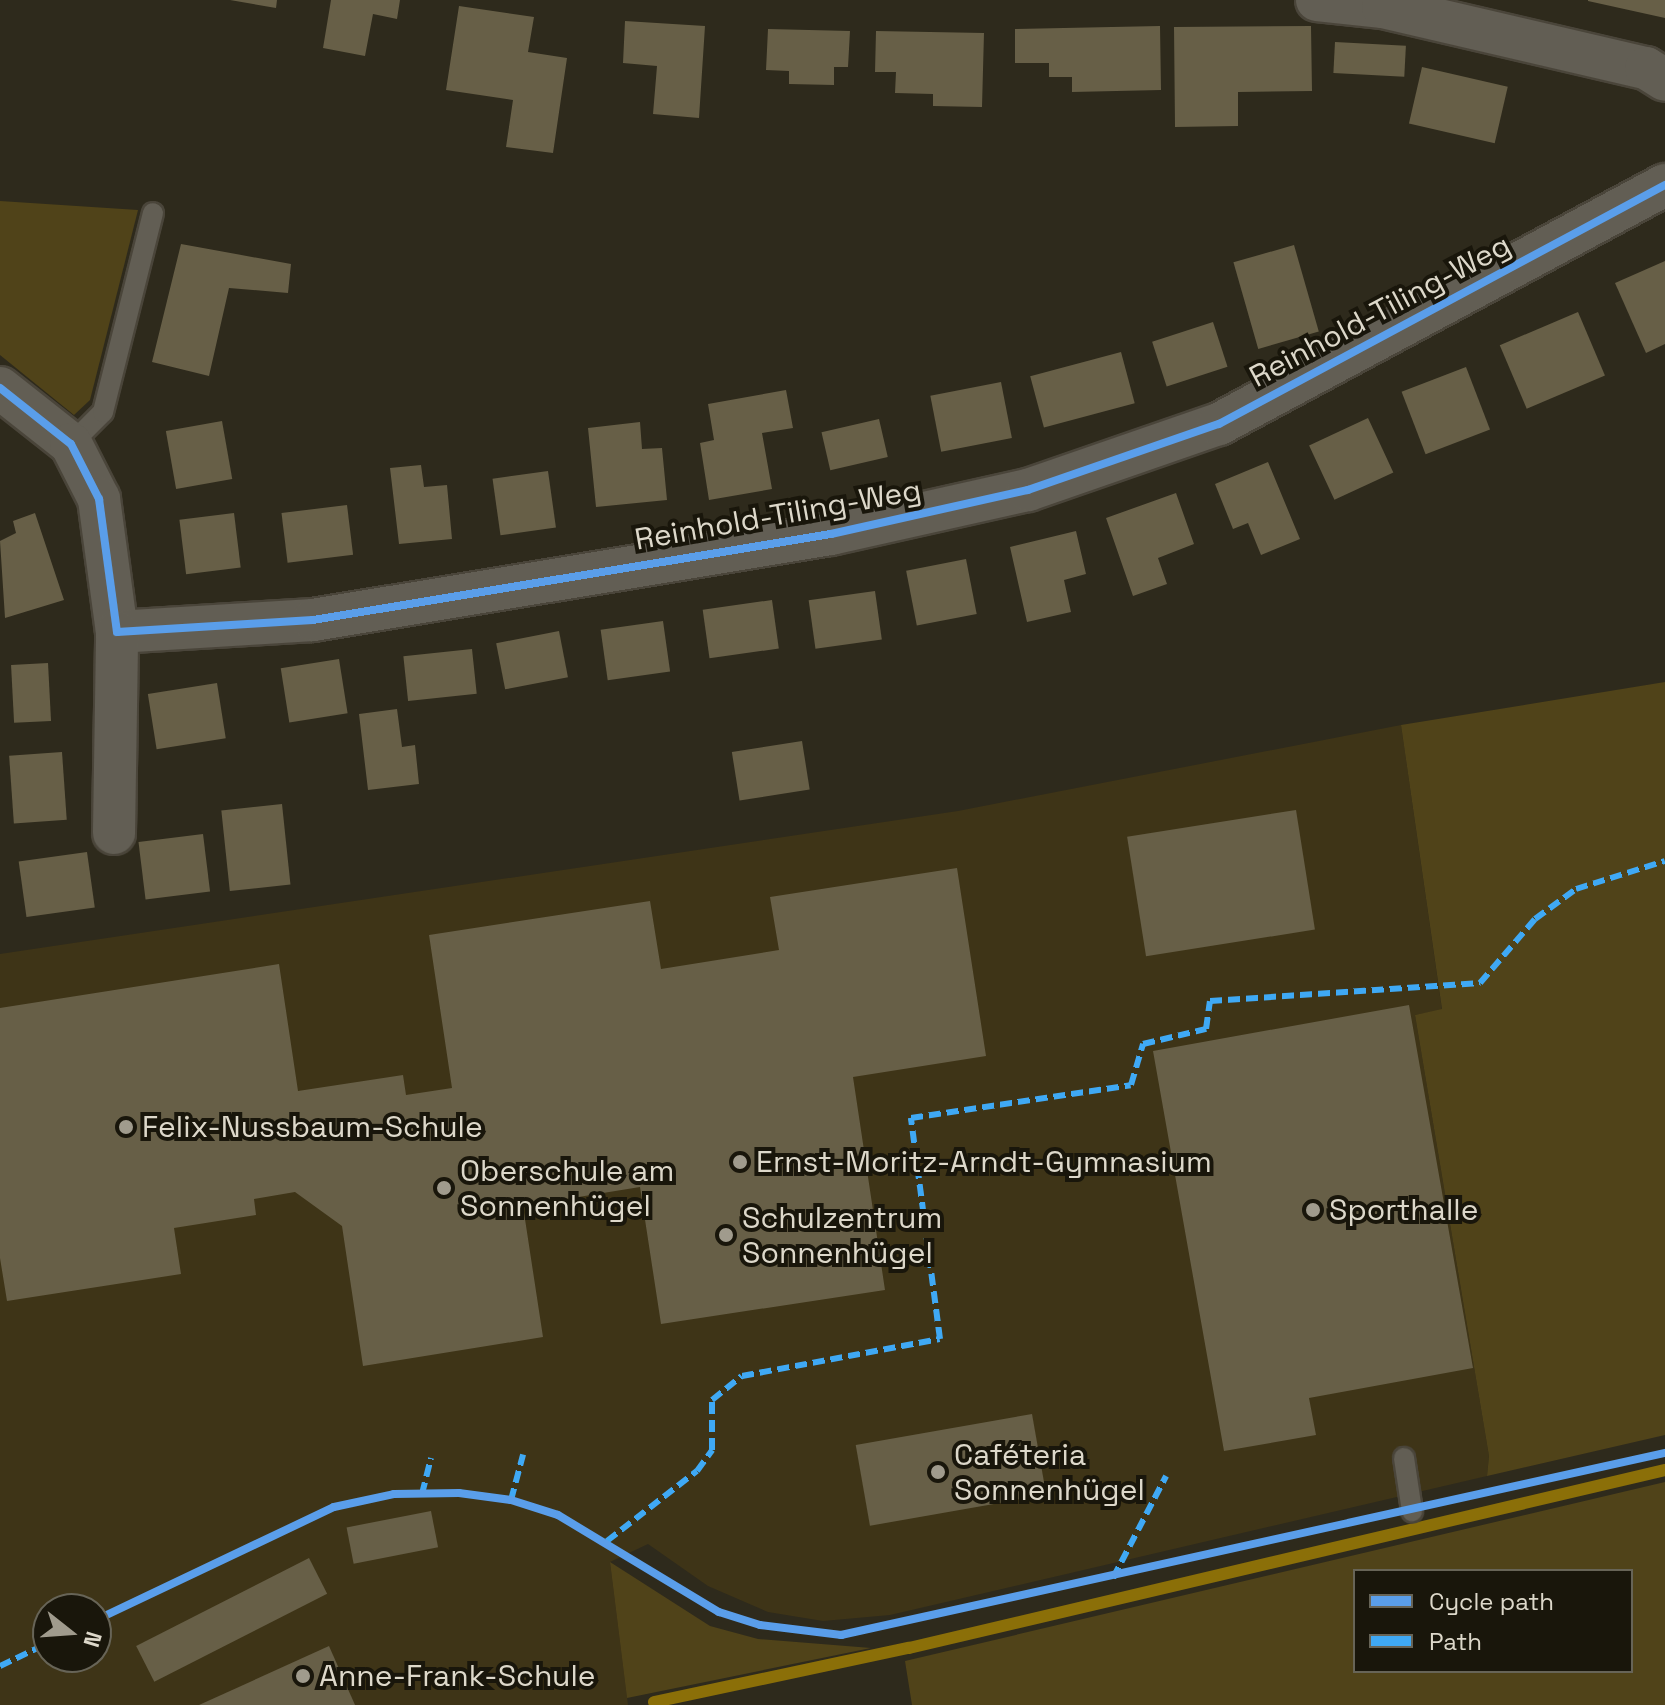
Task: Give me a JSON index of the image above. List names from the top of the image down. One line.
{"streets":{"street":["Reinhold-Tiling-Weg"]},"places":["Felix-Nussbaum-Schule","Ernst-Moritz-Arndt-Gymnasium","Oberschule am Sonnenhügel","Sporthalle","Schulzentrum Sonnenhügel","Caféteria Sonnenhügel","Anne-Frank-Schule"],"legend":["Cycle path","Path"],"north":"right"}
